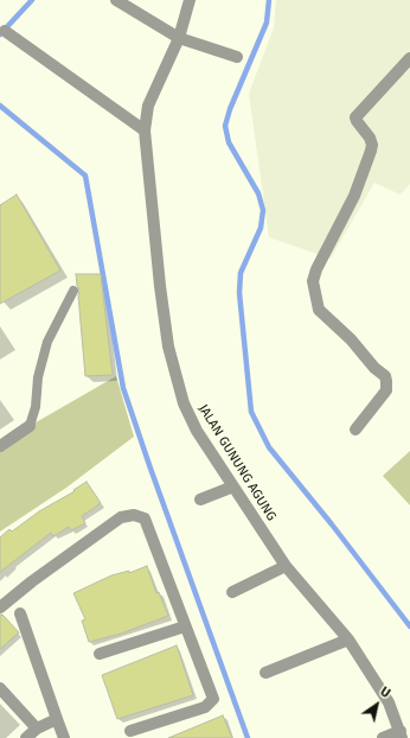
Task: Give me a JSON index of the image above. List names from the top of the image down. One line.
{"streets":{"street":["JALAN GUNUNG AGUNG"]},"north":"top right"}
